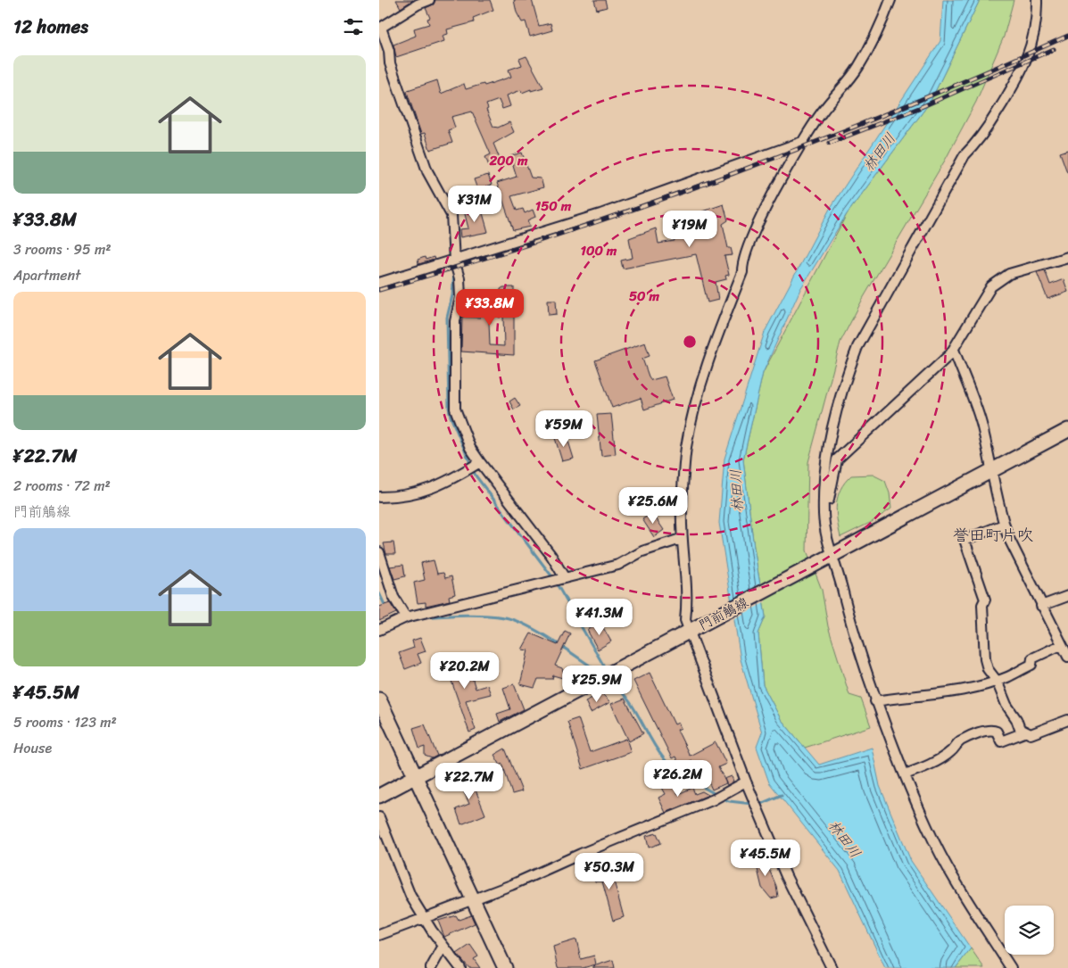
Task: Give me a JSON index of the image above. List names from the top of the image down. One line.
{"streets":{"main road":["門前鵤線"]},"districts":["誉田町片吹"],"water":["林田川"],"page":{"heading":"12 homes","list":[{"name":"¥33.8M","note":"3 rooms · 95 m² · Apartment"},{"name":"¥22.7M","note":"2 rooms · 72 m² · 門前鵤線"},{"name":"¥45.5M","note":"5 rooms · 123 m² · House"}],"price":["¥31M","¥19M","¥33.8M","¥59M","¥25.6M","¥41.3M","¥20.2M","¥25.9M","¥26.2M","¥22.7M","¥45.5M","¥50.3M"]},"rings":["200 m","150 m","100 m","50 m"]}
